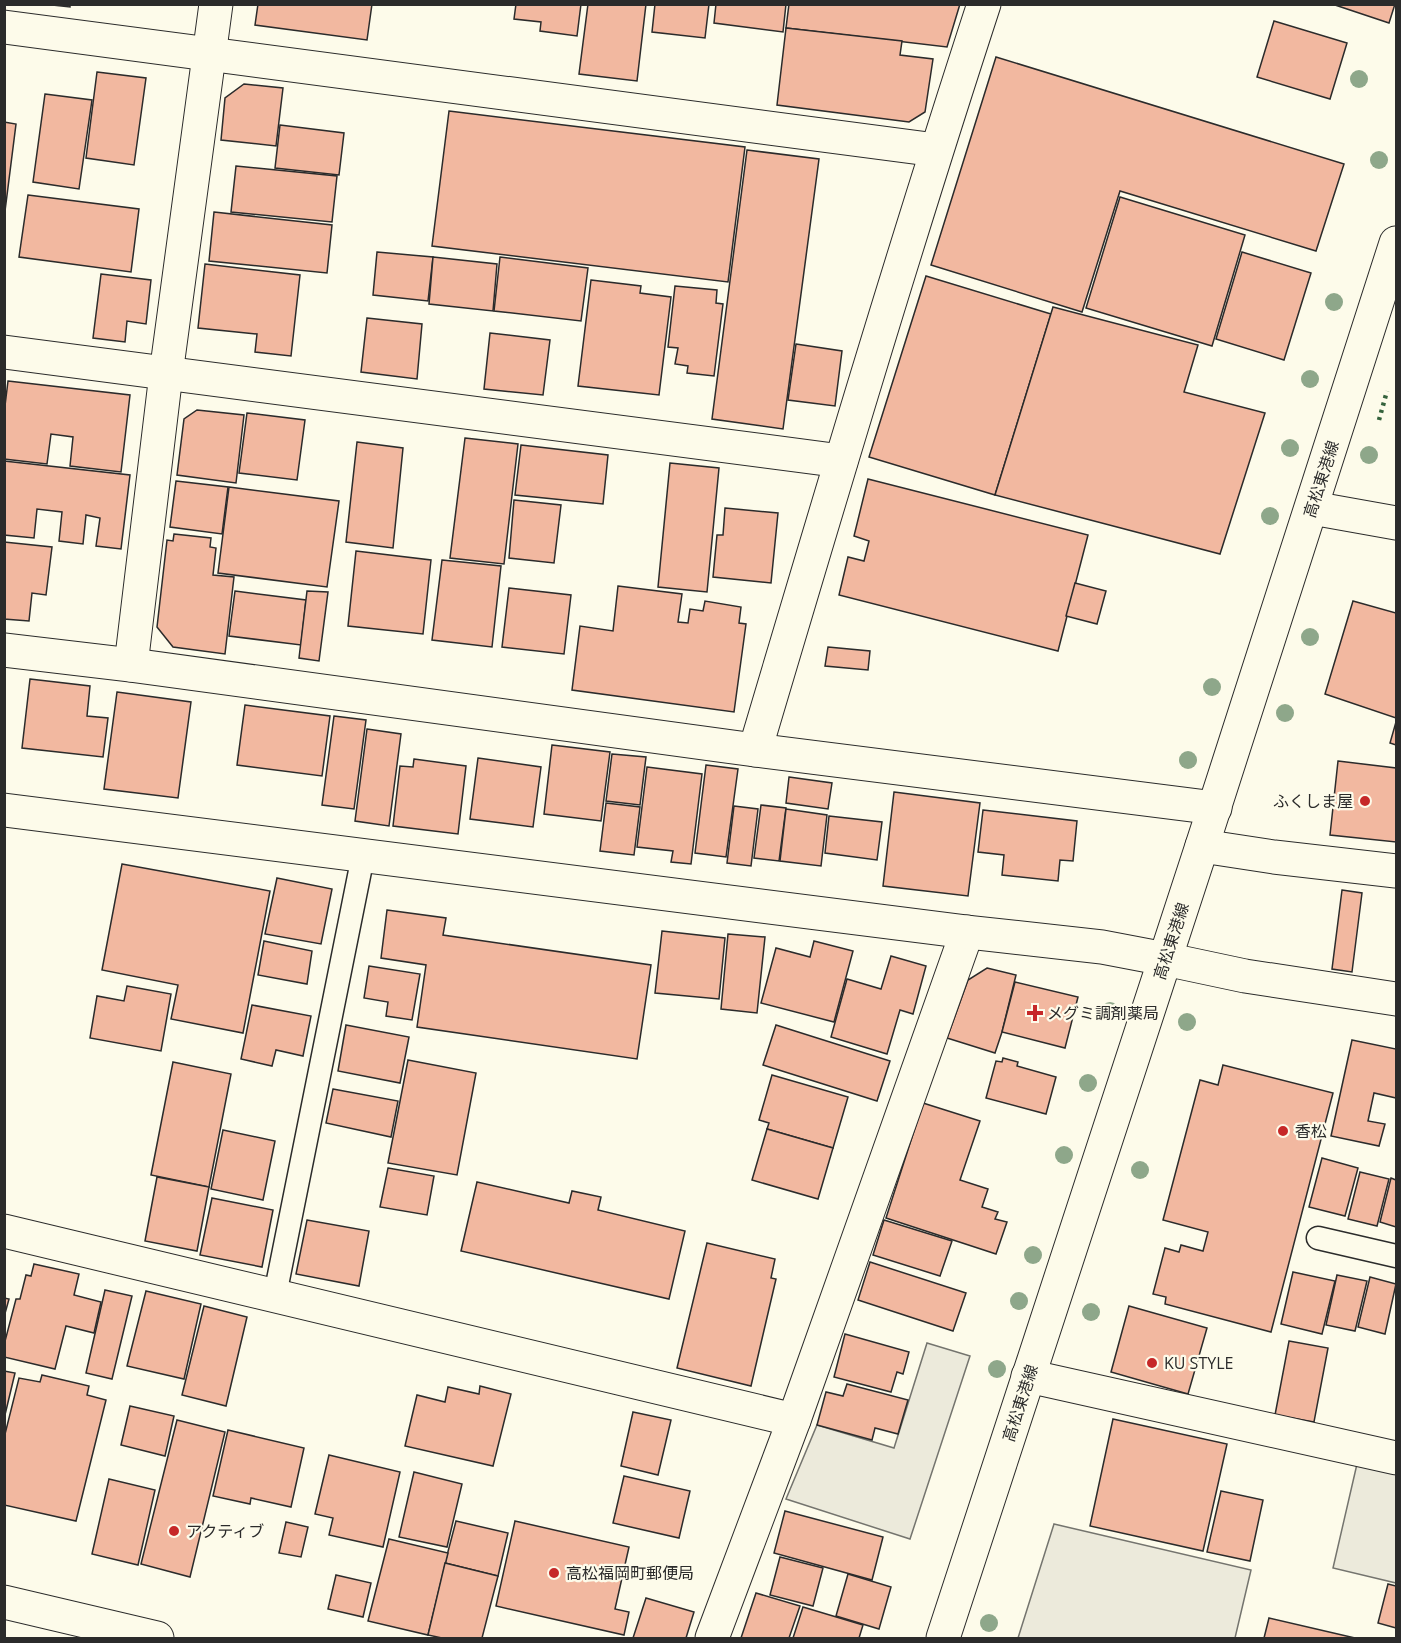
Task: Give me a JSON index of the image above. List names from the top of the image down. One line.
{"streets":{"street":["高松東港線"]},"places":{"other":["ふくしま屋","香松","KU STYLE","アクティブ","高松福岡町郵便局"],"health":["メグミ調剤薬局"]}}
